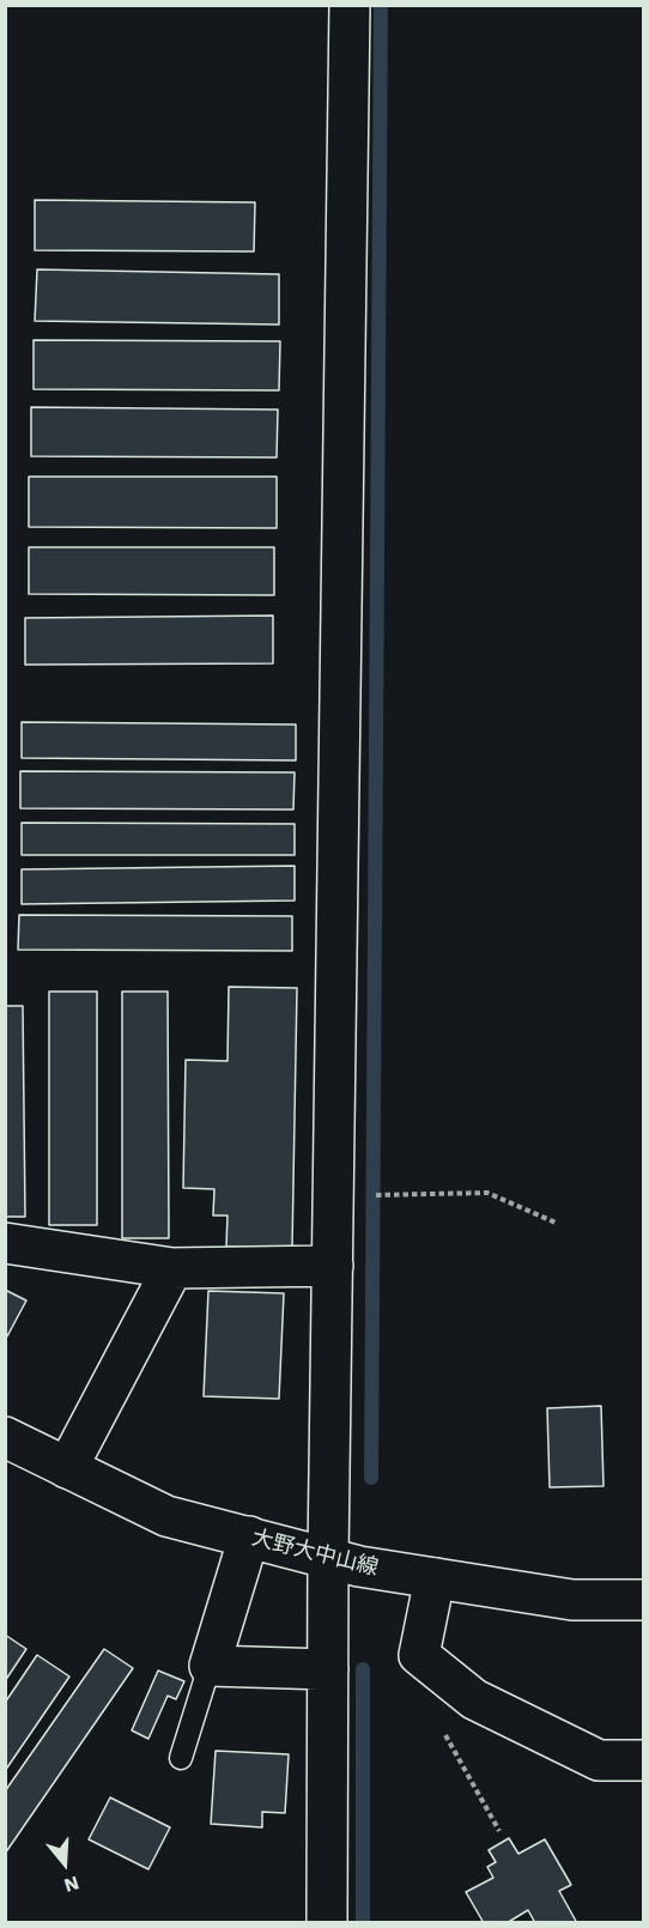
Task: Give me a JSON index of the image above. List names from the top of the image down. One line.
{"streets":{"street":["大野大中山線"]},"north":"bottom"}
